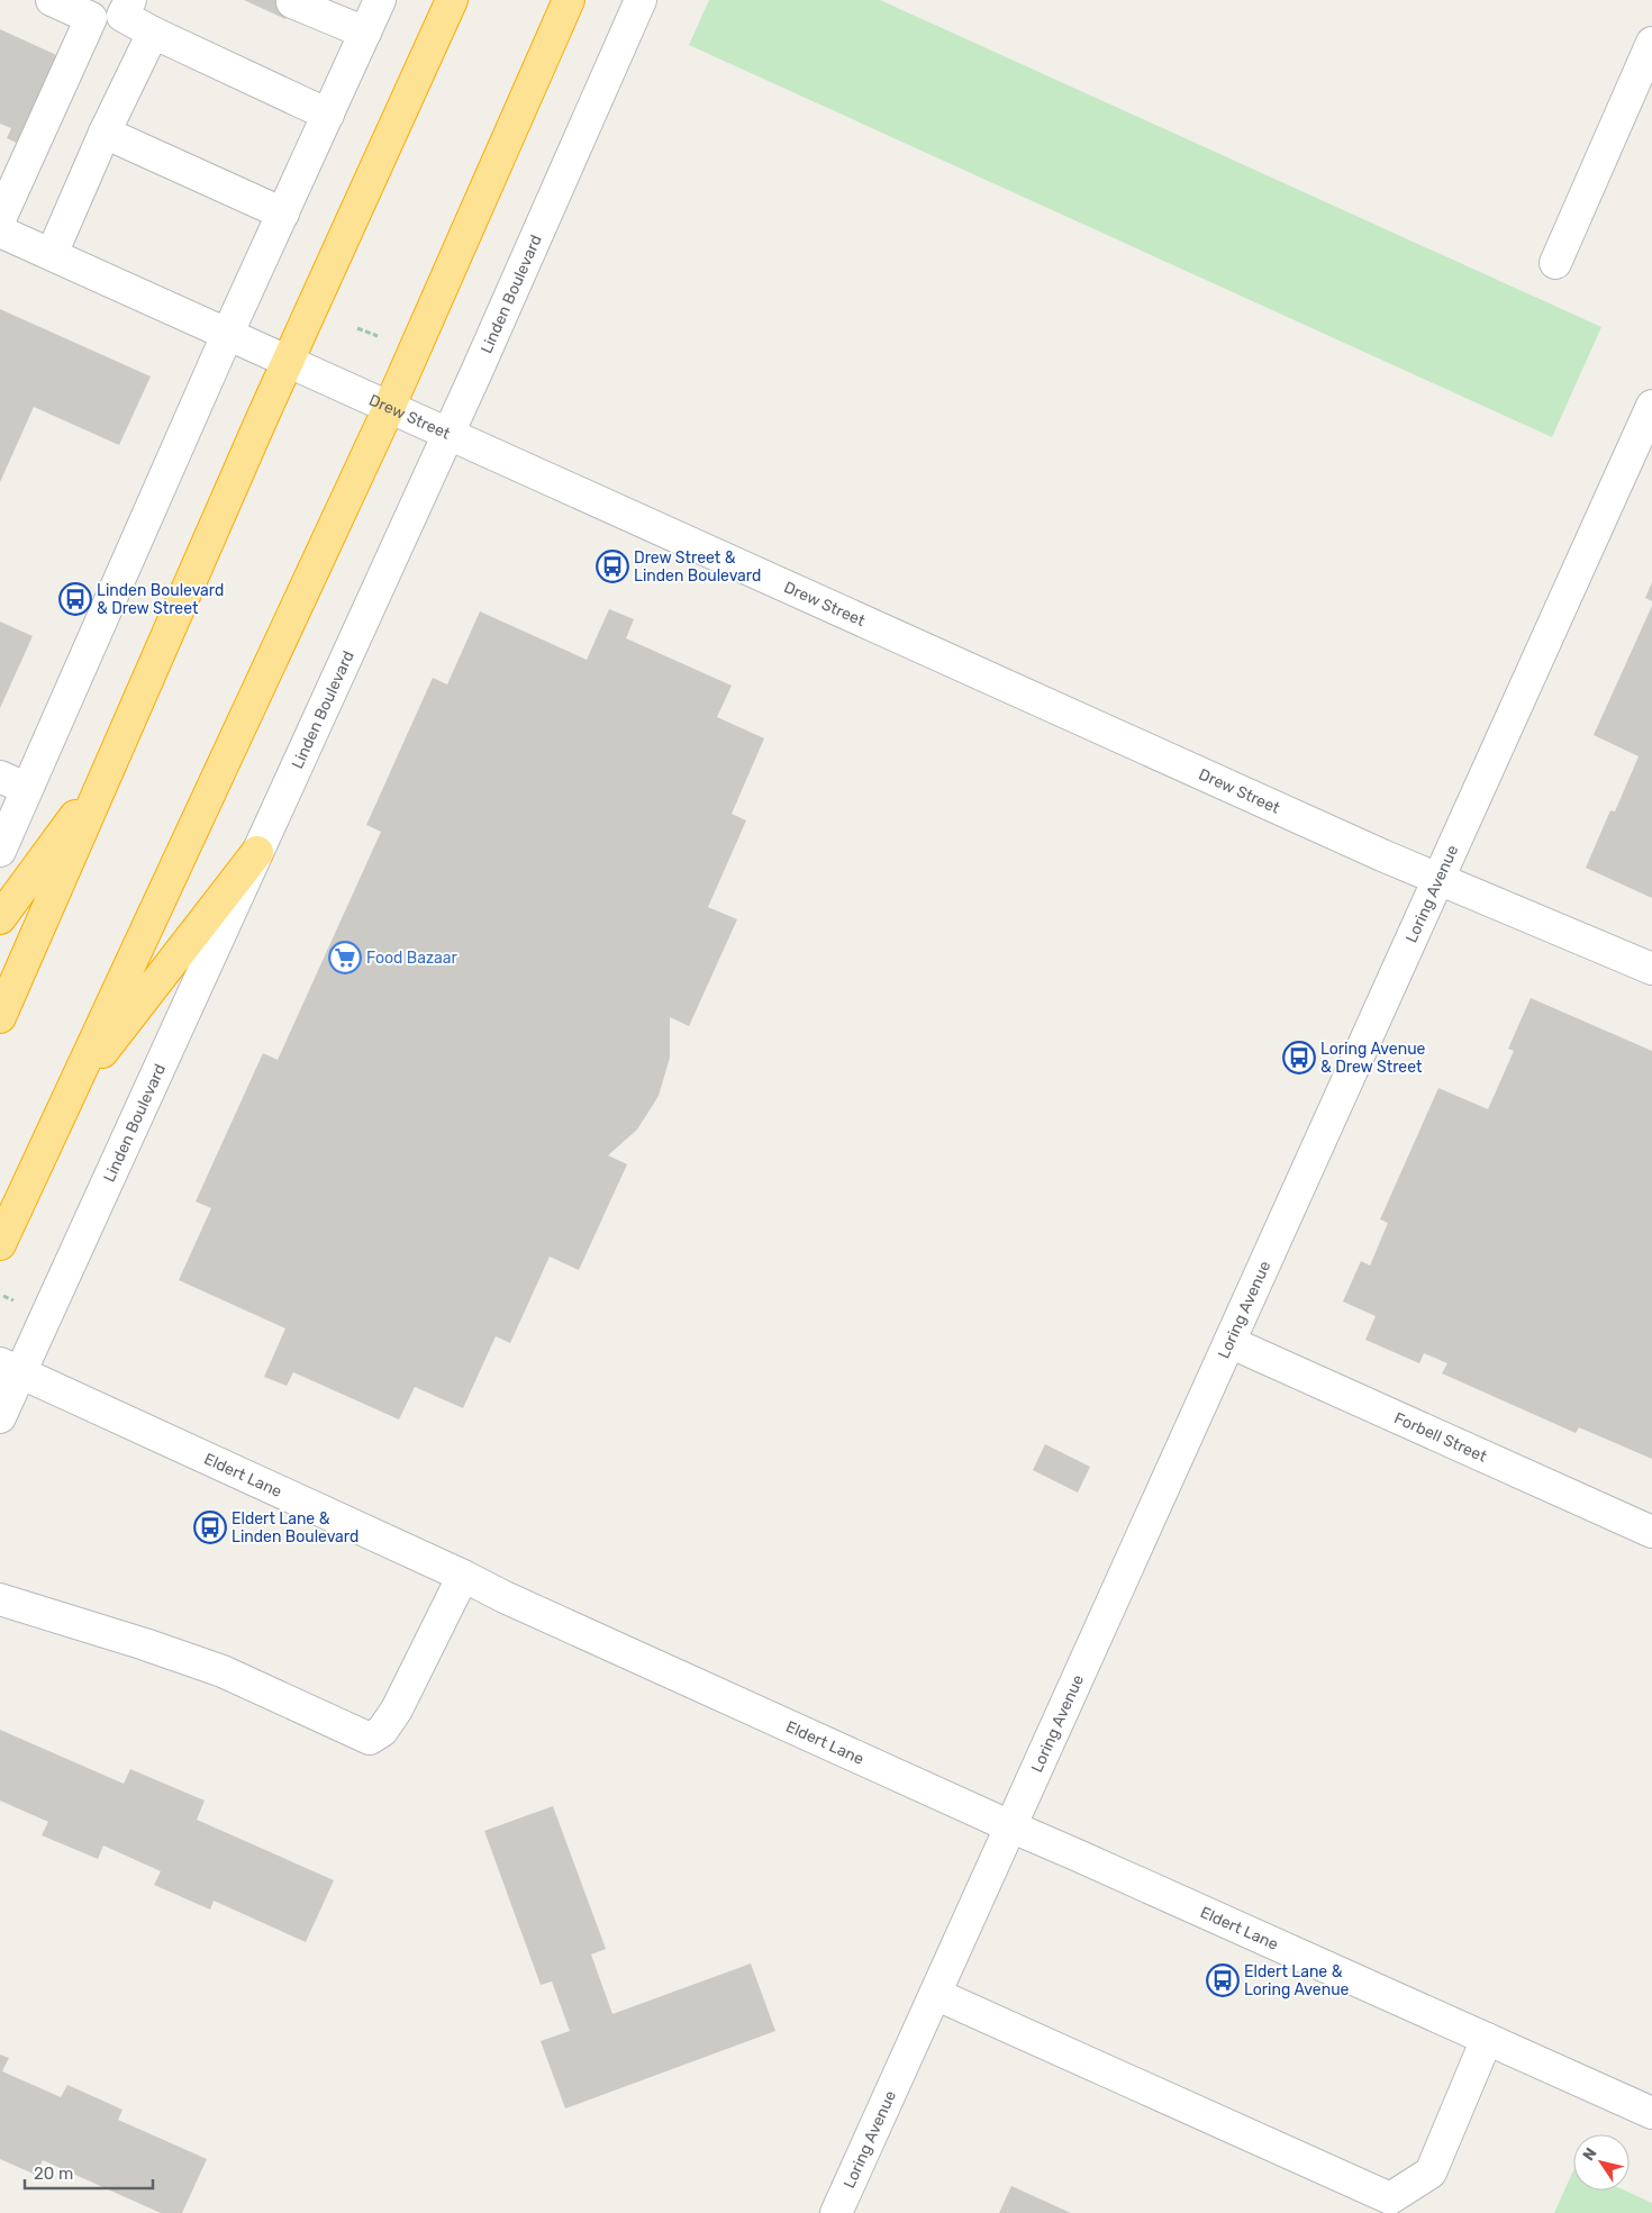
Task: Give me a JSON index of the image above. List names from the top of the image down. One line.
{"streets":{"street":["Linden Boulevard","Drew Street","Loring Avenue","Forbell Street","Eldert Lane"]},"crossings":[["Linden Boulevard","Drew Street"],["Linden Boulevard","Eldert Lane"],["Drew Street","Loring Avenue"],["Loring Avenue","Forbell Street"],["Loring Avenue","Eldert Lane"]],"places":{"bus stop":["Drew Street & Linden Boulevard","Linden Boulevard & Drew Street","Loring Avenue & Drew Street","Eldert Lane & Linden Boulevard","Eldert Lane & Loring Avenue"],"supermarket":["Food Bazaar"]},"scale_bar":"20 m","north":"top left"}
